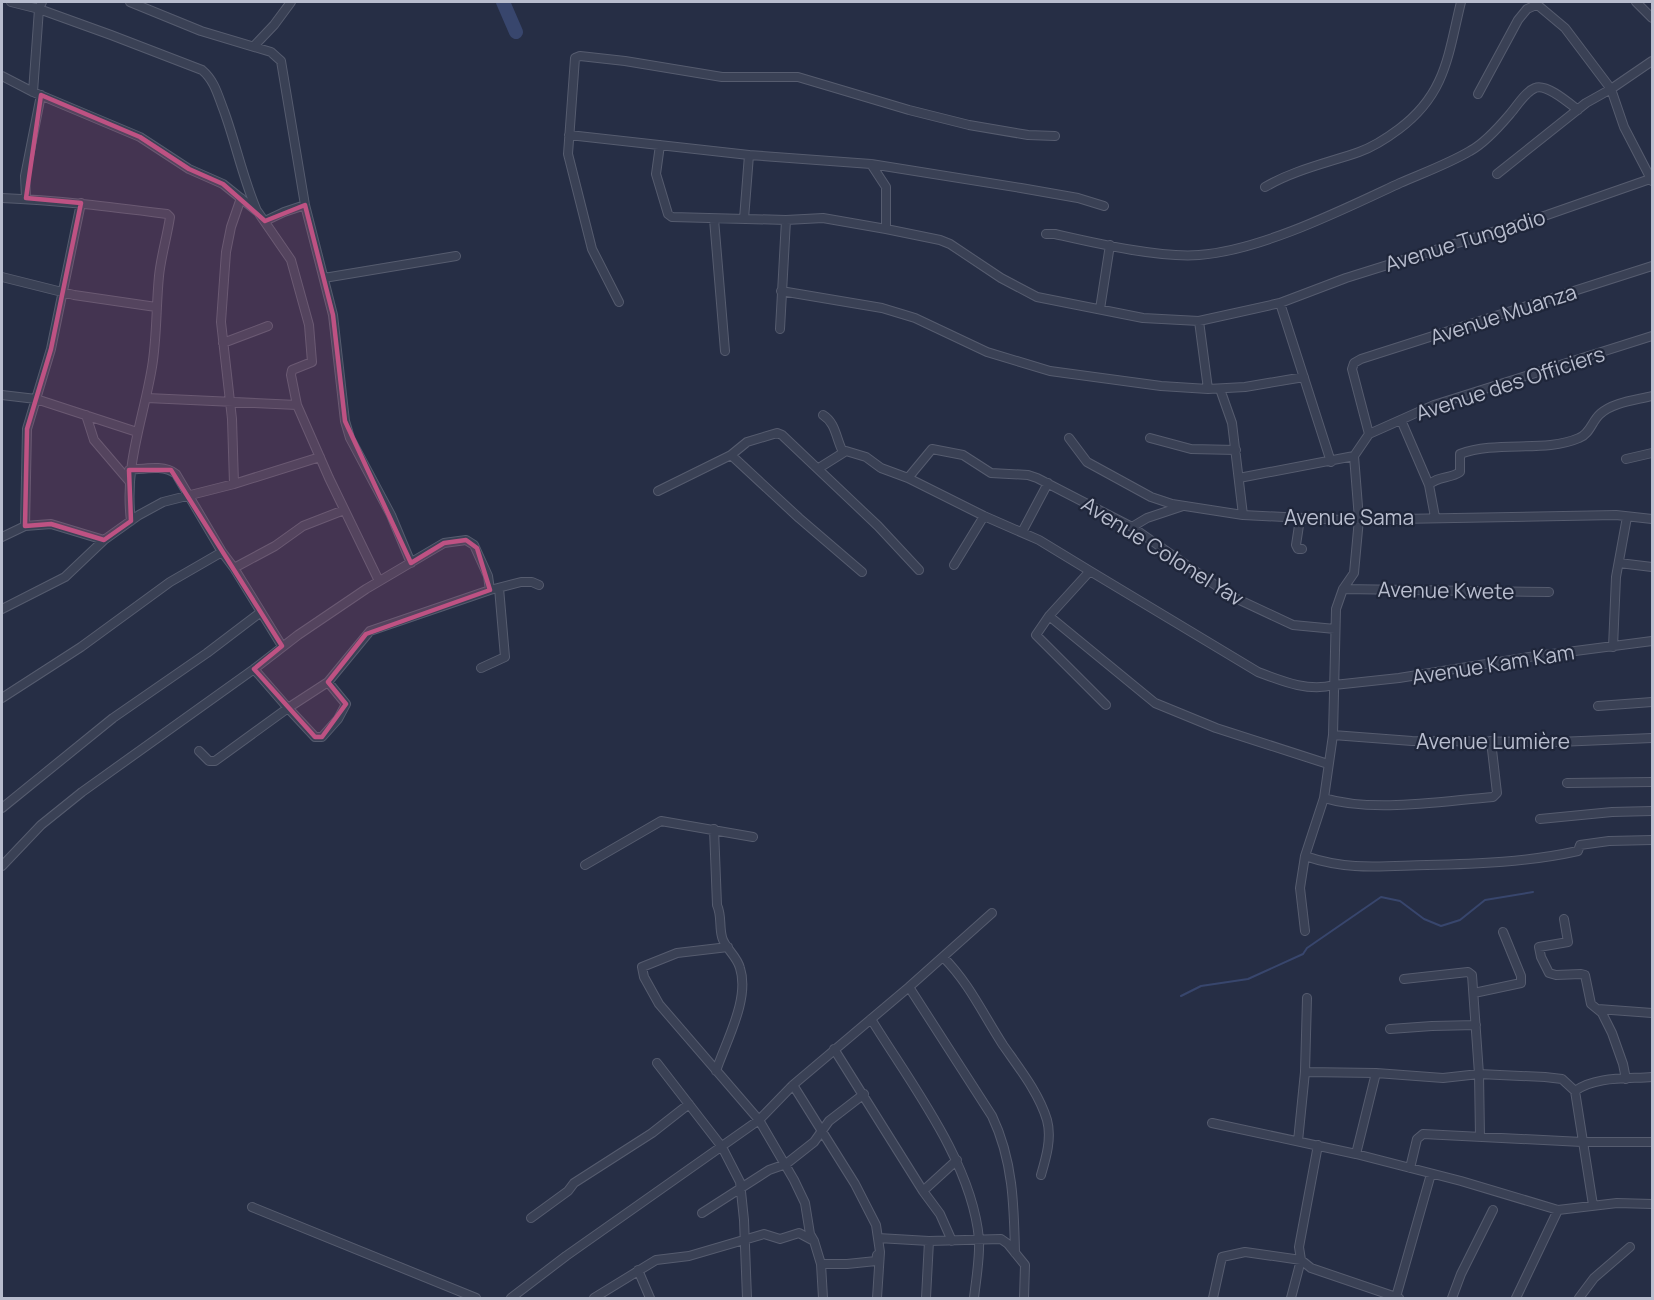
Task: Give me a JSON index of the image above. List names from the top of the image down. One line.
{"streets":{"street":["Avenue Tungadio","Avenue Muanza","Avenue des Officiers","Avenue Sama","Avenue Colonel Yav","Avenue Kwete","Avenue Kam Kam","Avenue Lumière"]},"crossings":[["Avenue Muanza","Avenue des Officiers"],["Avenue Colonel Yav","Avenue Kam Kam"]]}
